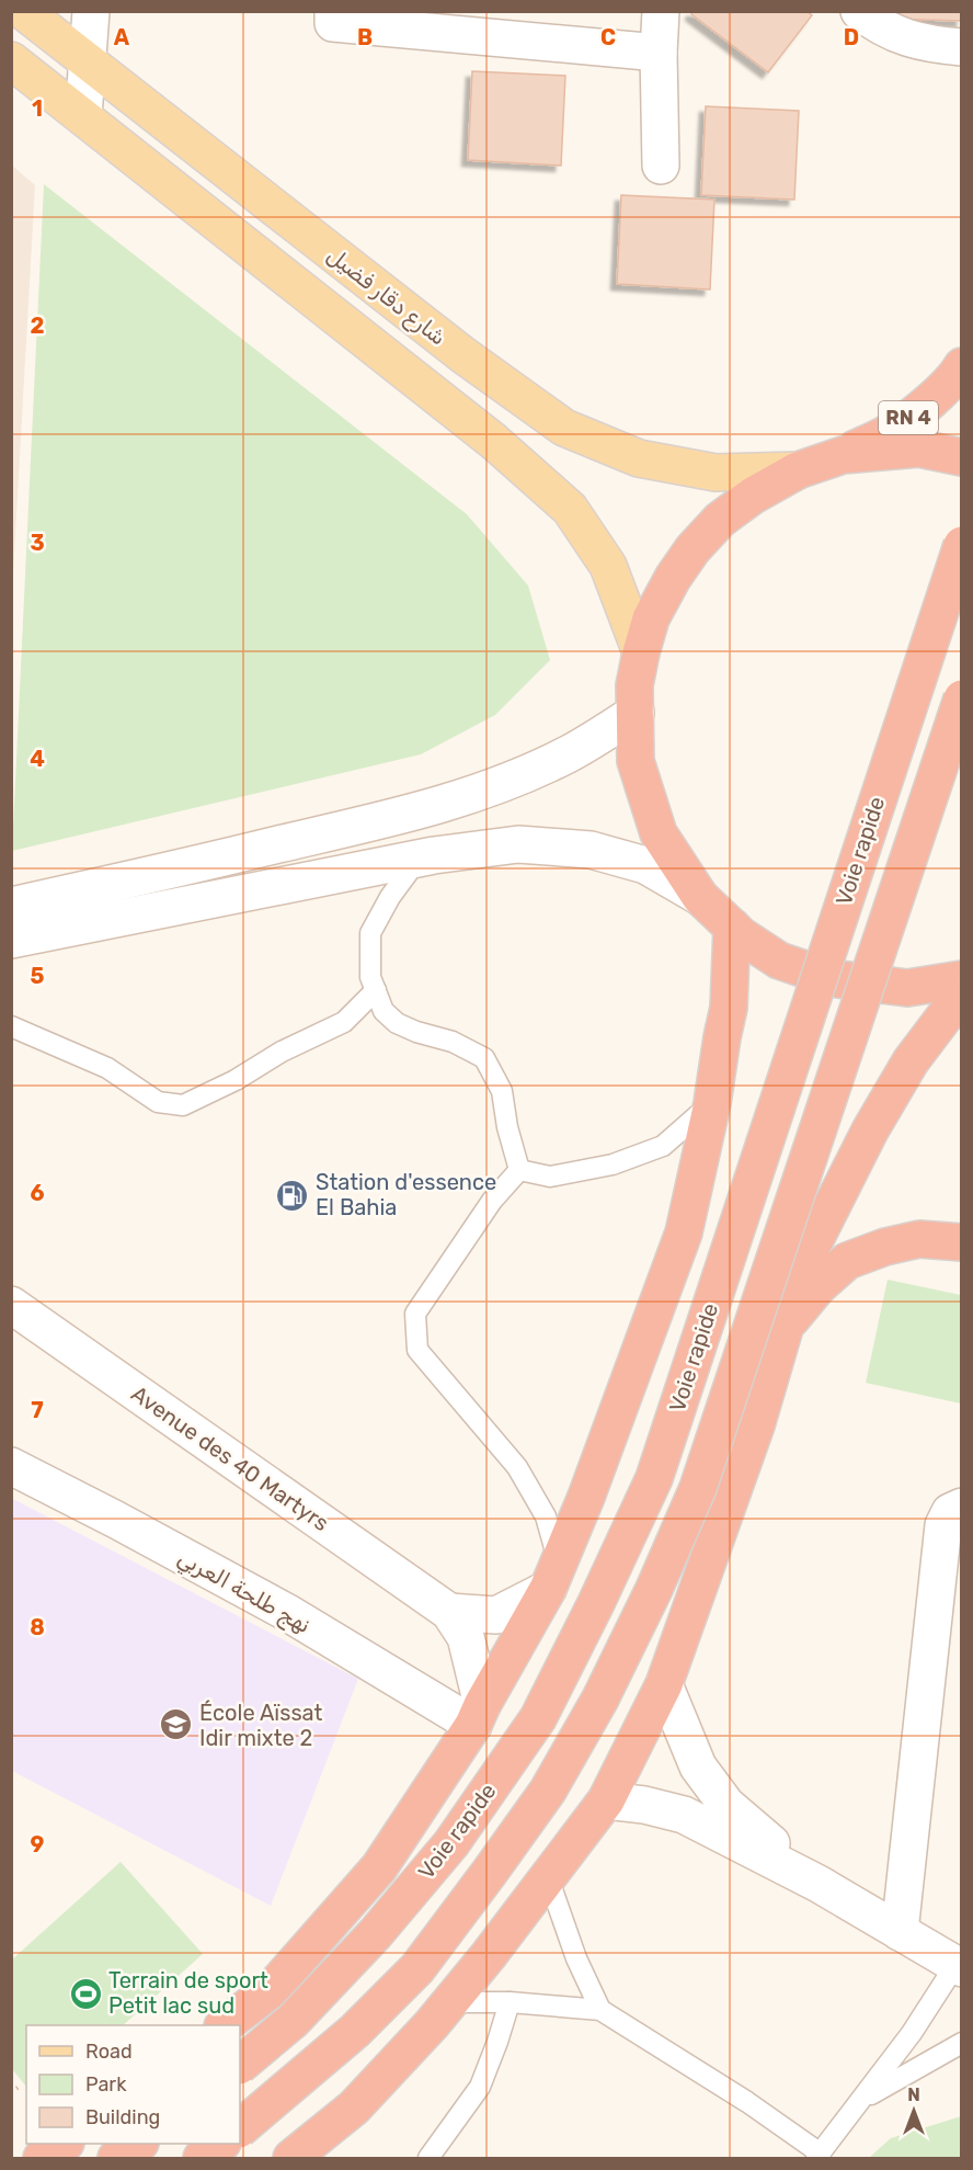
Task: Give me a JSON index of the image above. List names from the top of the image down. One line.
{"streets":{"highway":["RN 4","Voie rapide"],"main road":["شارع دقار فضيل","Avenue des 40 Martyrs","نهج طلحة العربي"]},"places":{"fuel station":["Station d'essence El Bahia"],"school or university":["École Aïssat Idir mixte 2"],"sports":["Terrain de sport Petit lac sud"]},"legend":["Road","Park","Building"],"north":"top","grid":{"columns":["A","B","C","D"],"rows":["1","2","3","4","5","6","7","8","9"]}}
